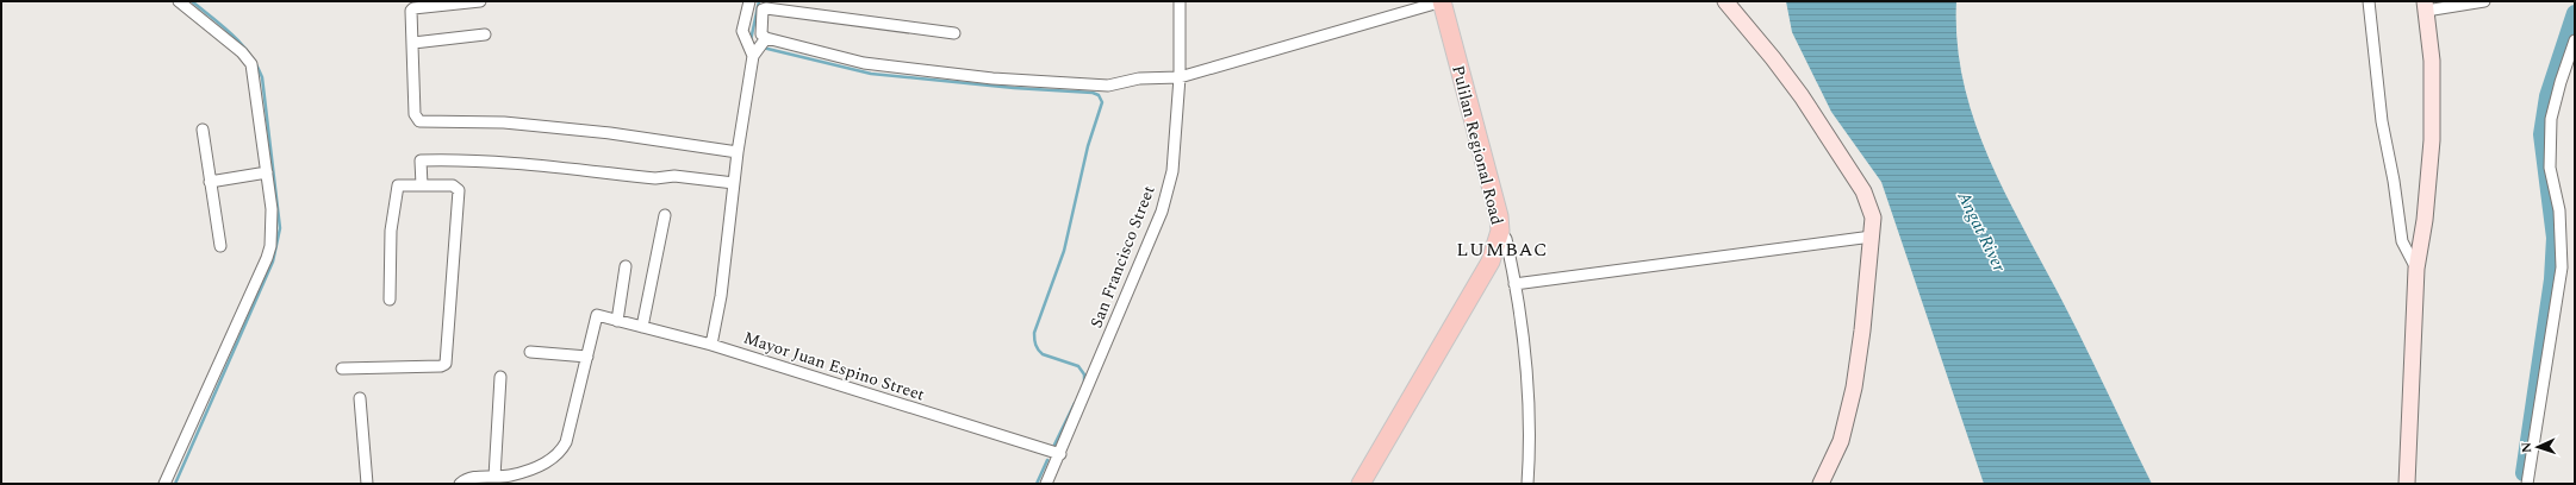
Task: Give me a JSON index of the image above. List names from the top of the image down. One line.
{"streets":{"main road":["Pulilan Regional Road"],"street":["San Francisco Street","Mayor Juan Espino Street"]},"crossings":[["San Francisco Street","Mayor Juan Espino Street"]],"districts":["LUMBAC"],"water":["Angat River"],"north":"left"}
